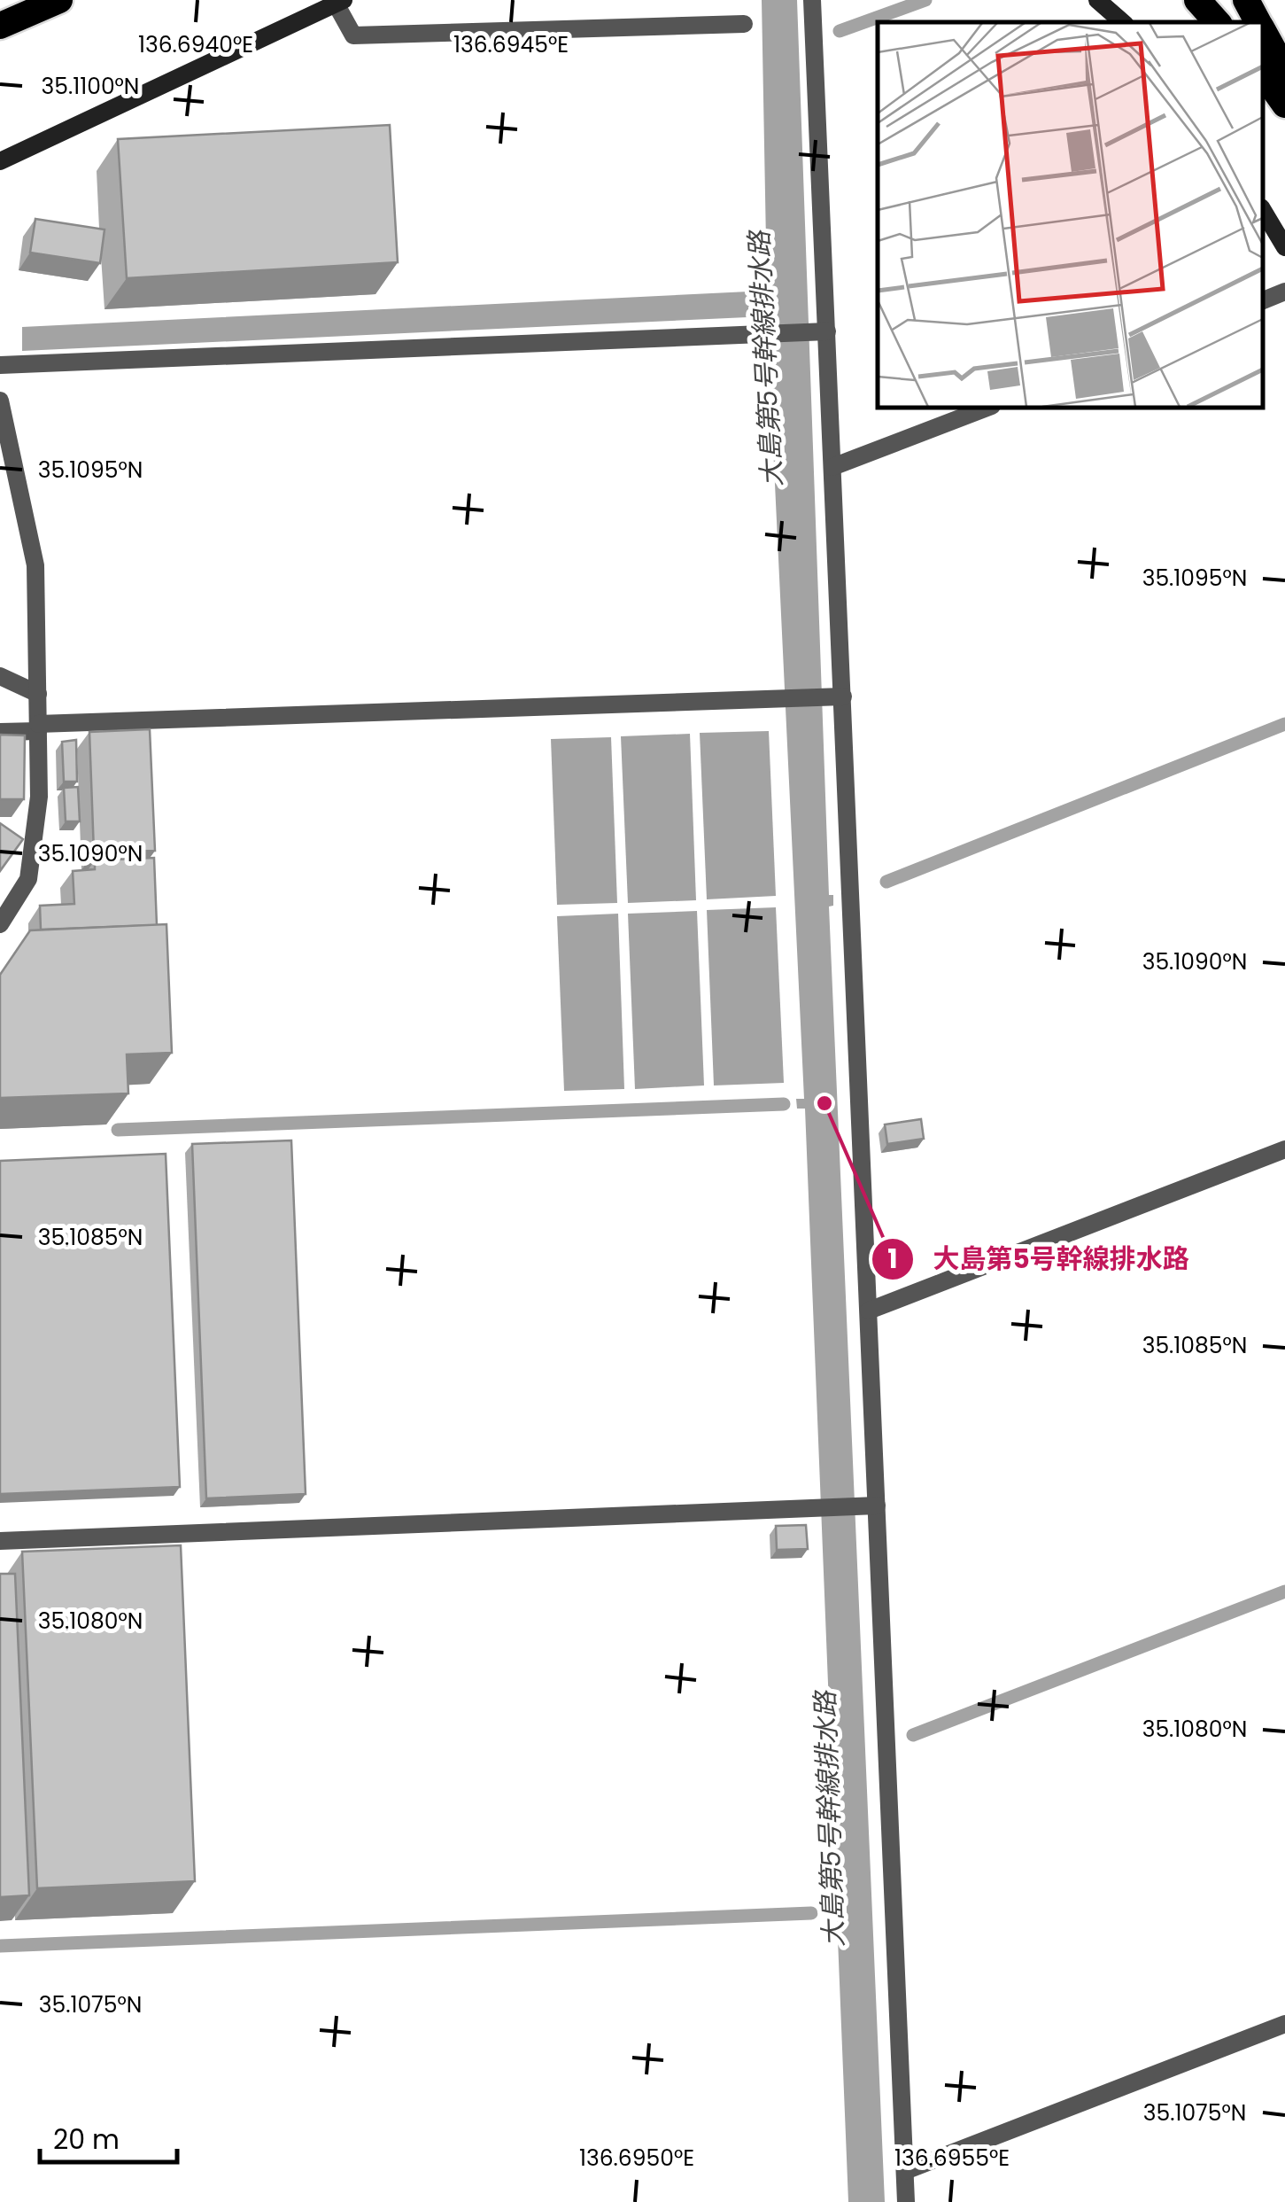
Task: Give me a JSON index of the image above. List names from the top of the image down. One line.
{"water":["大島第5号幹線排水路"],"places":["大島第5号幹線排水路"],"scale_bar":"20 m","coordinates":["136.6940°E","136.6945°E","35.1100°N","35.1095°N","35.1090°N","35.1085°N","35.1080°N","35.1075°N","136.6950°E","136.6955°E"]}
